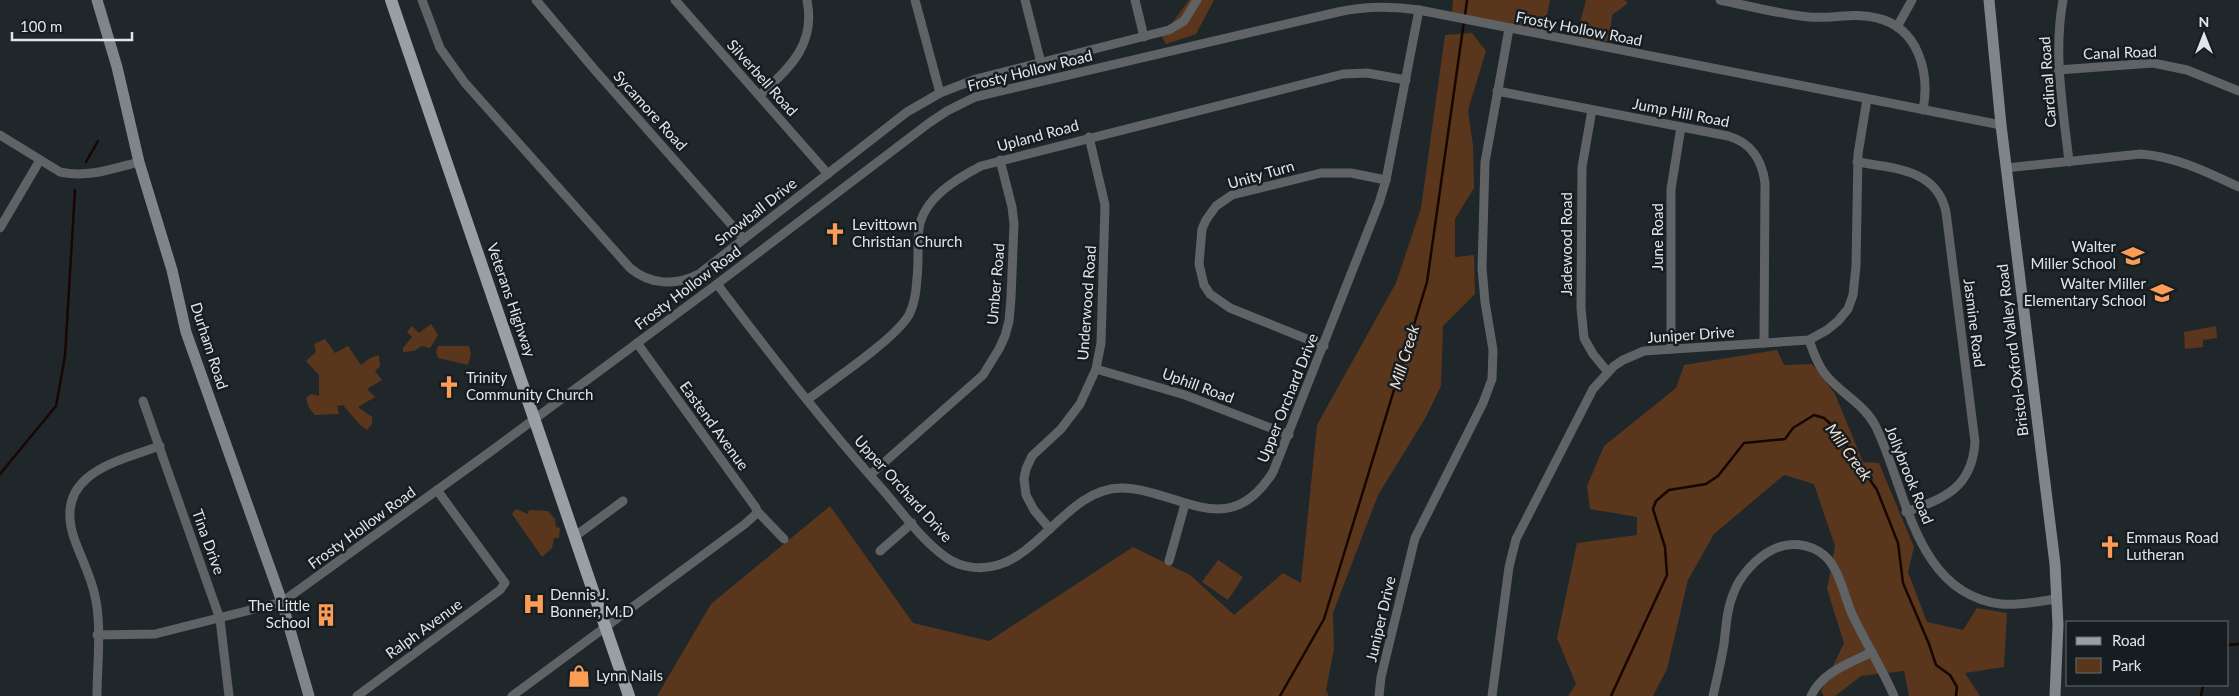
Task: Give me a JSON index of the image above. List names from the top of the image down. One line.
{"streets":{"main road":["Veterans Highway","Durham Road","Bristol-Oxford Valley Road"],"street":["Frosty Hollow Road","Canal Road","Silverbell Road","Cardinal Road","Sycamore Road","Jump Hill Road","Upland Road","Unity Turn","Snowball Drive","June Road","Jadewood Road","Umber Road","Underwood Road","Jasmine Road","Juniper Drive","Uphill Road","Upper Orchard Drive","Eastend Avenue","Jollybrook Road","Tina Drive","Ralph Avenue"]},"crossings":[["Frosty Hollow Road","Veterans Highway"],["Frosty Hollow Road","Juniper Drive"],["Frosty Hollow Road","Durham Road"],["Frosty Hollow Road","Bristol-Oxford Valley Road"],["Frosty Hollow Road","Upper Orchard Drive"],["Frosty Hollow Road","Eastend Avenue"],["Frosty Hollow Road","Tina Drive"],["Frosty Hollow Road","Ralph Avenue"],["Canal Road","Cardinal Road"],["Silverbell Road","Snowball Drive"],["Sycamore Road","Snowball Drive"],["Jump Hill Road","June Road"],["Jump Hill Road","Jadewood Road"],["Jump Hill Road","Juniper Drive"],["Upland Road","Umber Road"],["Upland Road","Underwood Road"],["Upland Road","Upper Orchard Drive"],["Unity Turn","Upper Orchard Drive"],["June Road","Juniper Drive"],["Jadewood Road","Juniper Drive"],["Umber Road","Upper Orchard Drive"],["Underwood Road","Uphill Road"],["Underwood Road","Upper Orchard Drive"],["Jasmine Road","Juniper Drive"],["Jasmine Road","Jollybrook Road"],["Juniper Drive","Jollybrook Road"],["Bristol-Oxford Valley Road","Jollybrook Road"],["Uphill Road","Upper Orchard Drive"]],"water":["Mill Creek"],"places":{"church":["Levittown Christian Church","Trinity Community Church","Emmaus Road Lutheran"],"school or university":["Walter Miller School","Walter Miller Elementary School"],"hospital":["Dennis J. Bonner, M.D"],"building":["The Little School"],"shop":["Lynn Nails"]},"legend":["Road","Park"],"scale_bar":"100 m","north":"top"}
